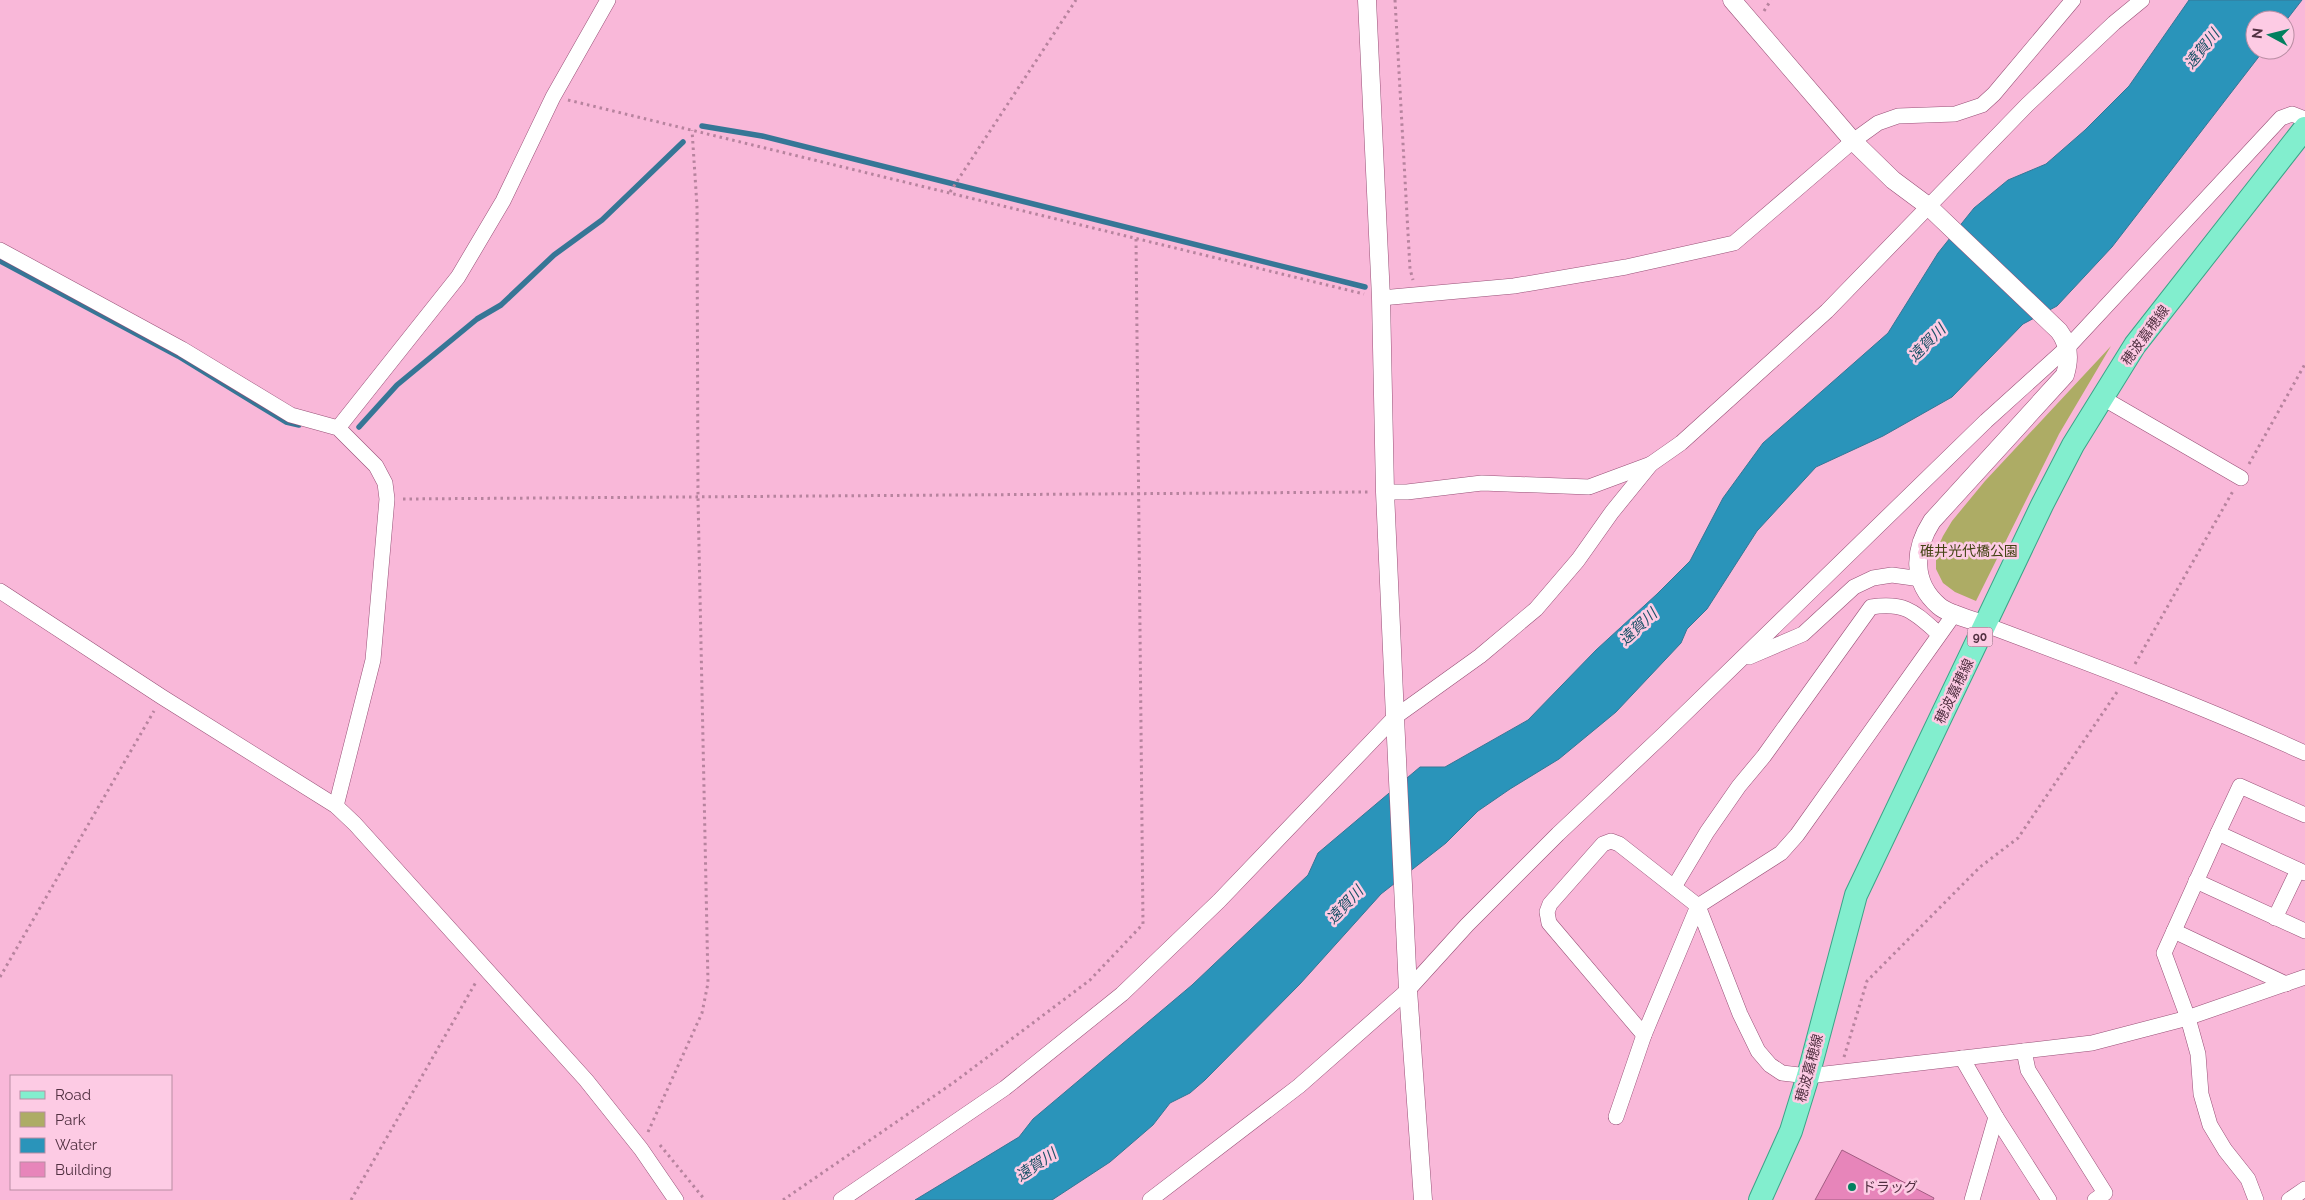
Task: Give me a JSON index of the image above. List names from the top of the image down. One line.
{"streets":{"main road":["穂波嘉穂線","90"]},"water":["遠賀川"],"parks":["碓井光代橋公園"],"places":["ドラッグ"],"legend":["Road","Park","Water","Building"],"north":"left"}
